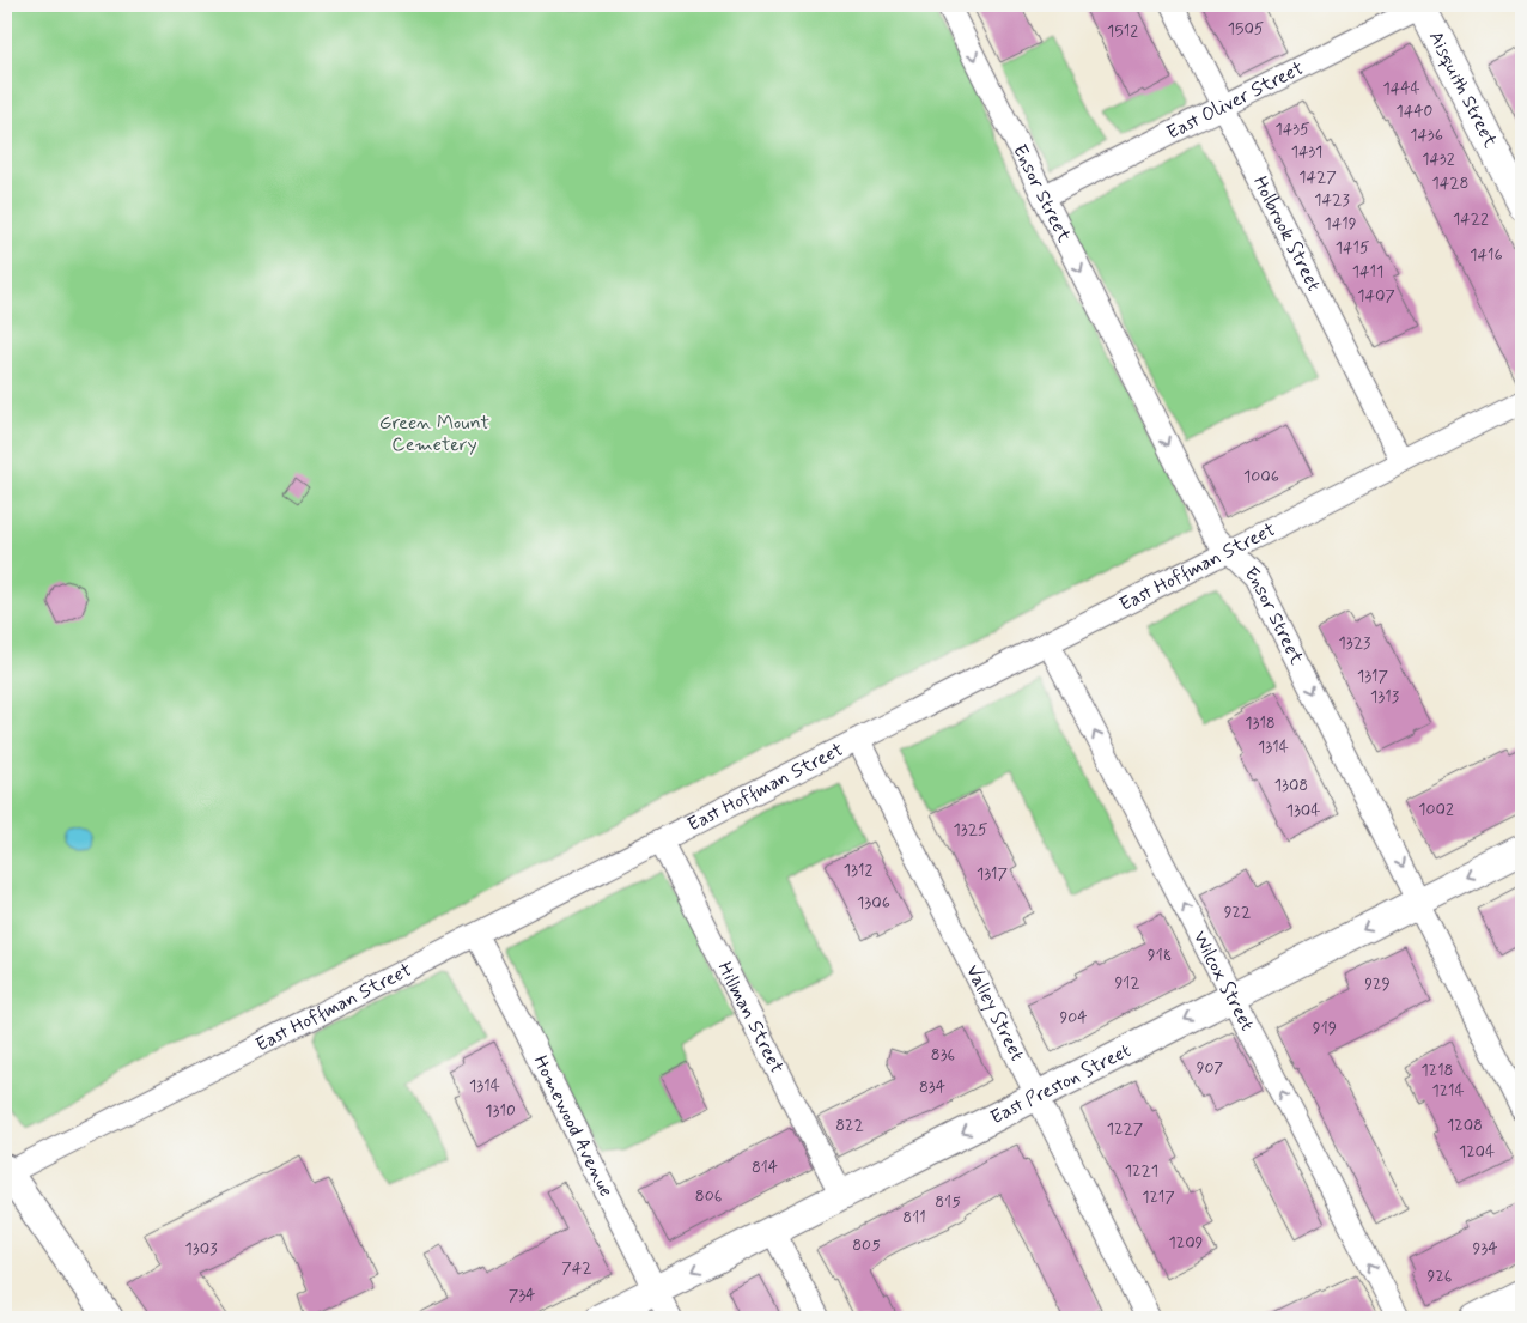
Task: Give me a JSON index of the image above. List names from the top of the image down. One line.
{"streets":{"main road":["Aisquith Street","East Preston Street"],"street":["East Oliver Street","Ensor Street","Holbrook Street","East Hoffman Street","Wilcox Street","Valley Street","Hillman Street","Homewood Avenue"]},"crossings":[["Aisquith Street","East Oliver Street"],["East Oliver Street","Ensor Street"],["East Oliver Street","Holbrook Street"],["Ensor Street","East Hoffman Street"],["Ensor Street","East Preston Street"],["Holbrook Street","East Hoffman Street"],["East Hoffman Street","Wilcox Street"],["East Hoffman Street","Valley Street"],["East Hoffman Street","Hillman Street"],["East Hoffman Street","Homewood Avenue"],["Wilcox Street","East Preston Street"],["Valley Street","East Preston Street"],["Hillman Street","East Preston Street"],["East Preston Street","Homewood Avenue"]],"one_way":["Ensor Street","Wilcox Street","East Preston Street"],"parks":["Green Mount Cemetery"],"house_numbers":["1505","1512","1444","1440","1435","1436","1431","1432","1427","1428","1423","1422","1419","1415","1416","1411","1407","1006","1323","1317","1313","1318","1314","1308","1002","1304","1325","1312","1317","1306","922","918","912","929","904","919","836","907","1218","1314","834","1214","1310","822","1208","1227","1204","814","1221","806","1217","815","811","1209","805","1303","934","742","926","734"]}
